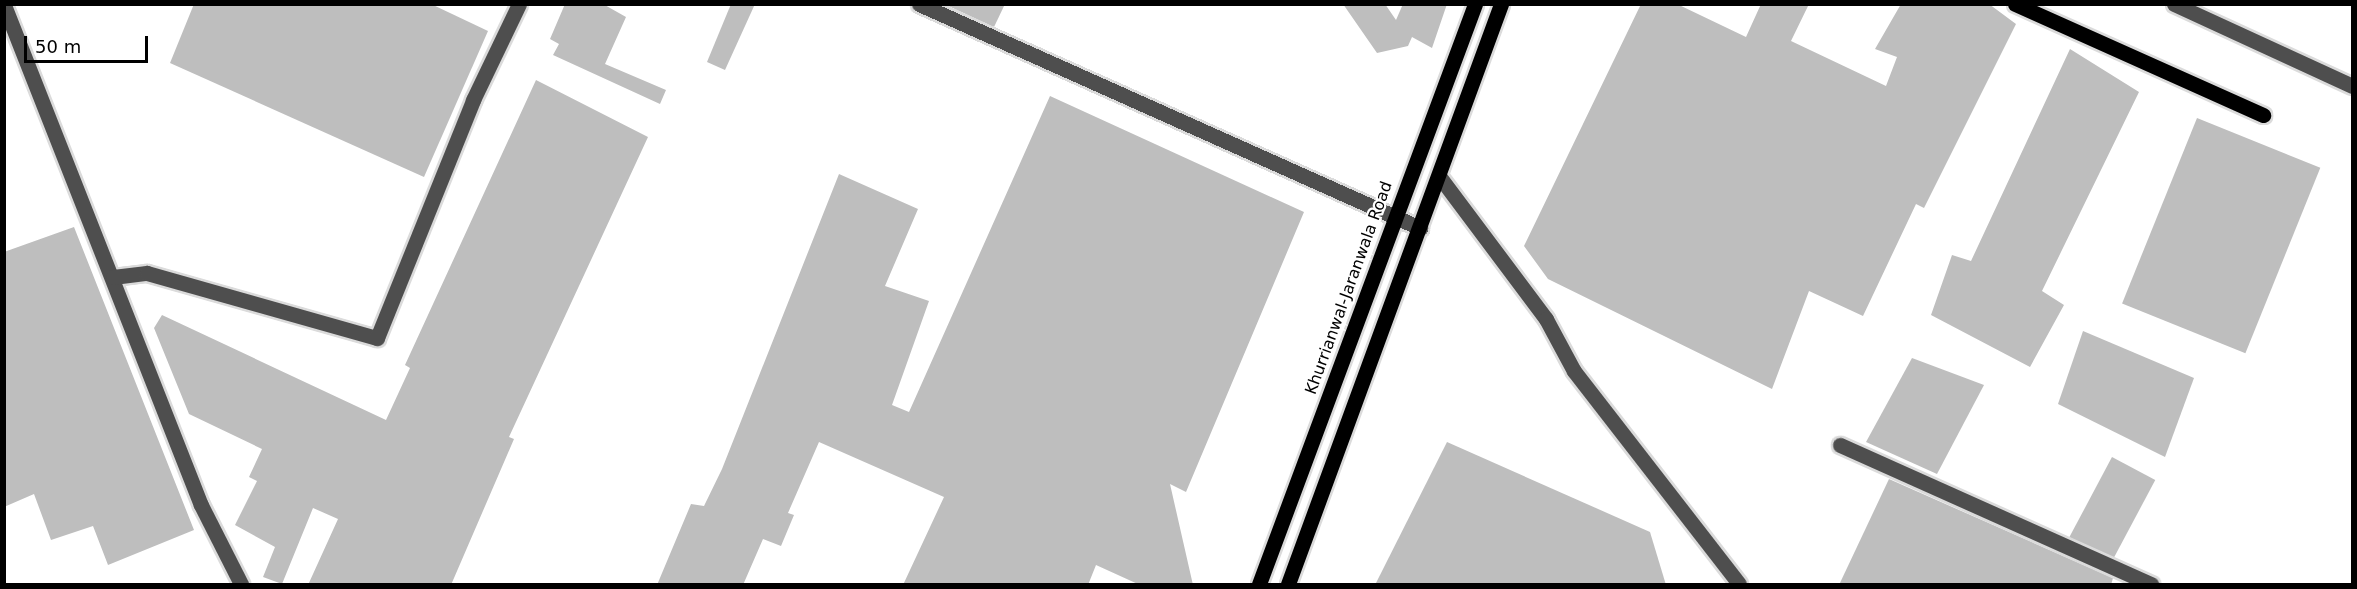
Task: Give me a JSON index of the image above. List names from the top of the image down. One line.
{"streets":{"main road":["Khurrianwal-Jaranwala Road"]},"scale_bar":"50 m"}
